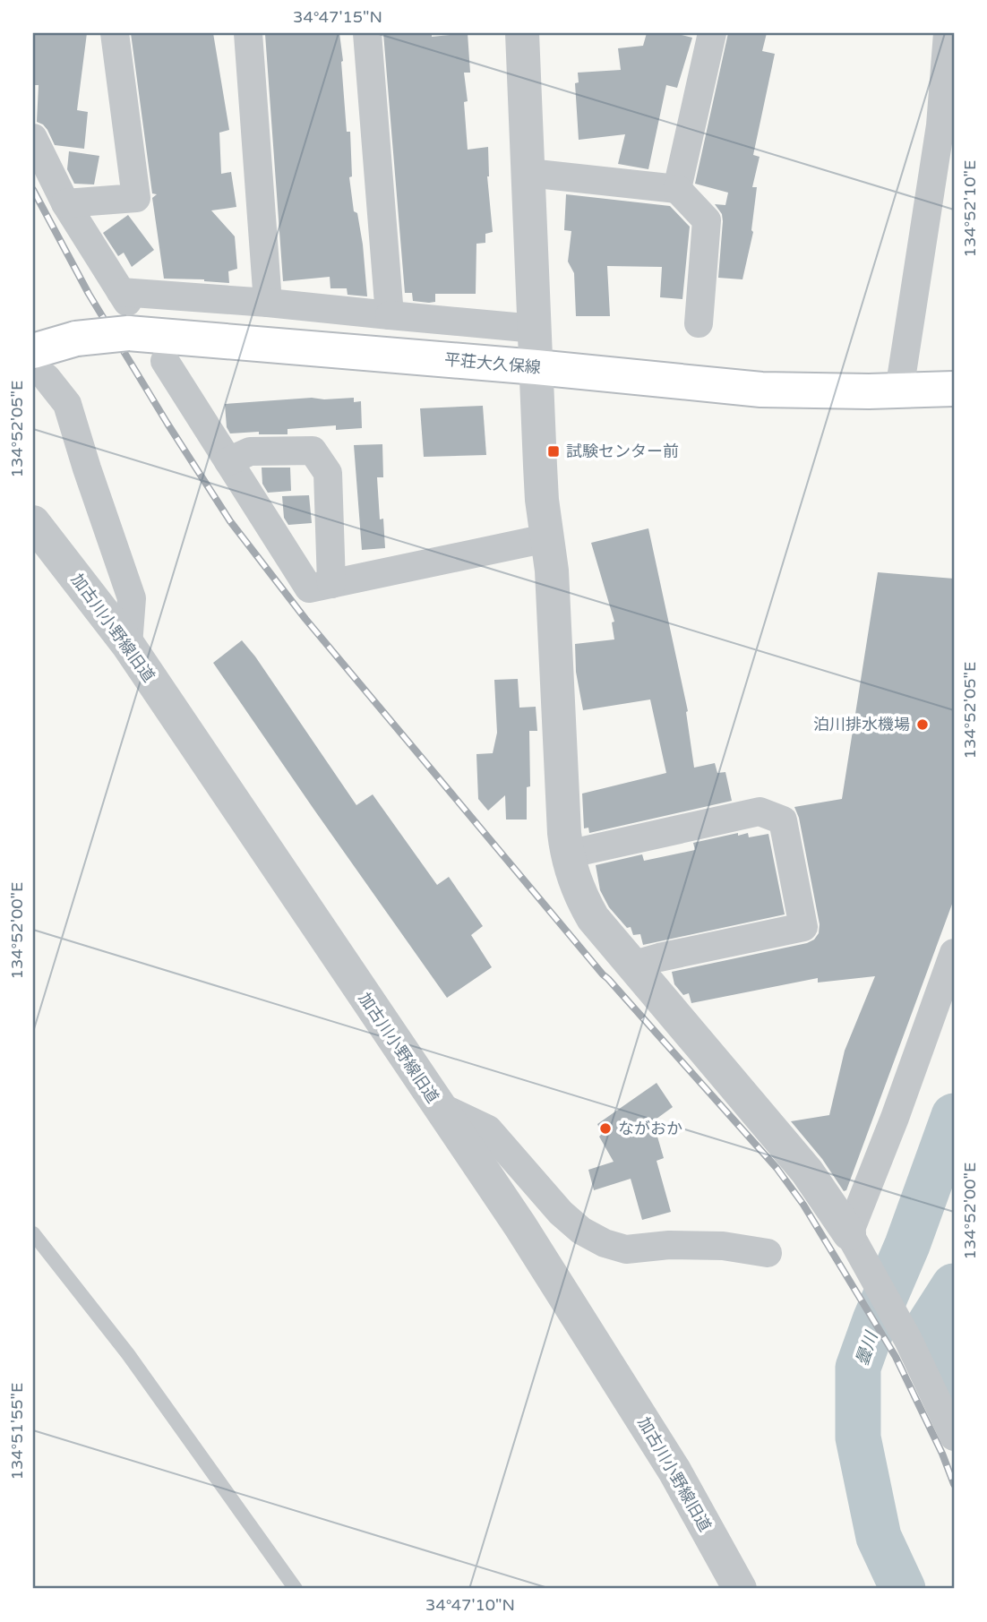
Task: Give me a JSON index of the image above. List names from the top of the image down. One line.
{"streets":{"main road":["平荘大久保線"],"street":["加古川小野線旧道"]},"water":["曇川"],"places":{"transit":["試験センター前"],"other":["泊川排水機場","ながおか"]},"coordinates":["34°47'15\"N","134°52'10\"E","134°52'05\"E","134°52'00\"E","134°51'55\"E","34°47'10\"N"]}
